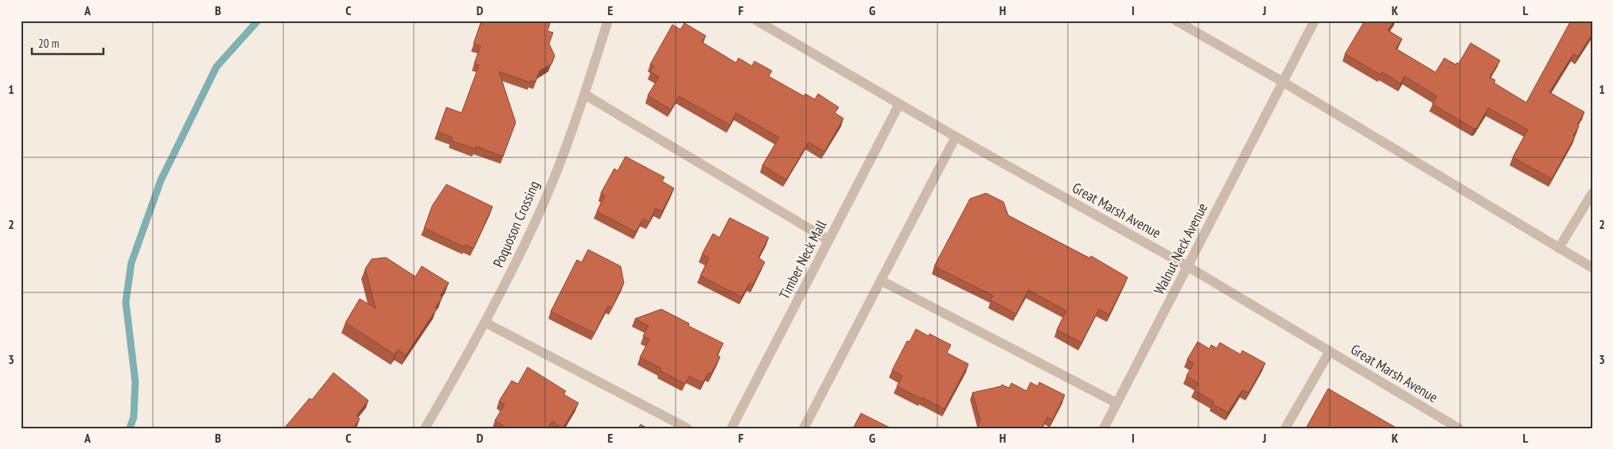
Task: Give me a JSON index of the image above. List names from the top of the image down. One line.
{"streets":{"street":["Great Marsh Avenue","Poquoson Crossing","Walnut Neck Avenue","Timber Neck Mall"]},"crossings":[["Great Marsh Avenue","Walnut Neck Avenue"],["Great Marsh Avenue","Timber Neck Mall"]],"scale_bar":"20 m","grid":{"columns":["A","B","C","D","E","F","G","H","I","J","K","L"],"rows":["1","2","3"]}}
